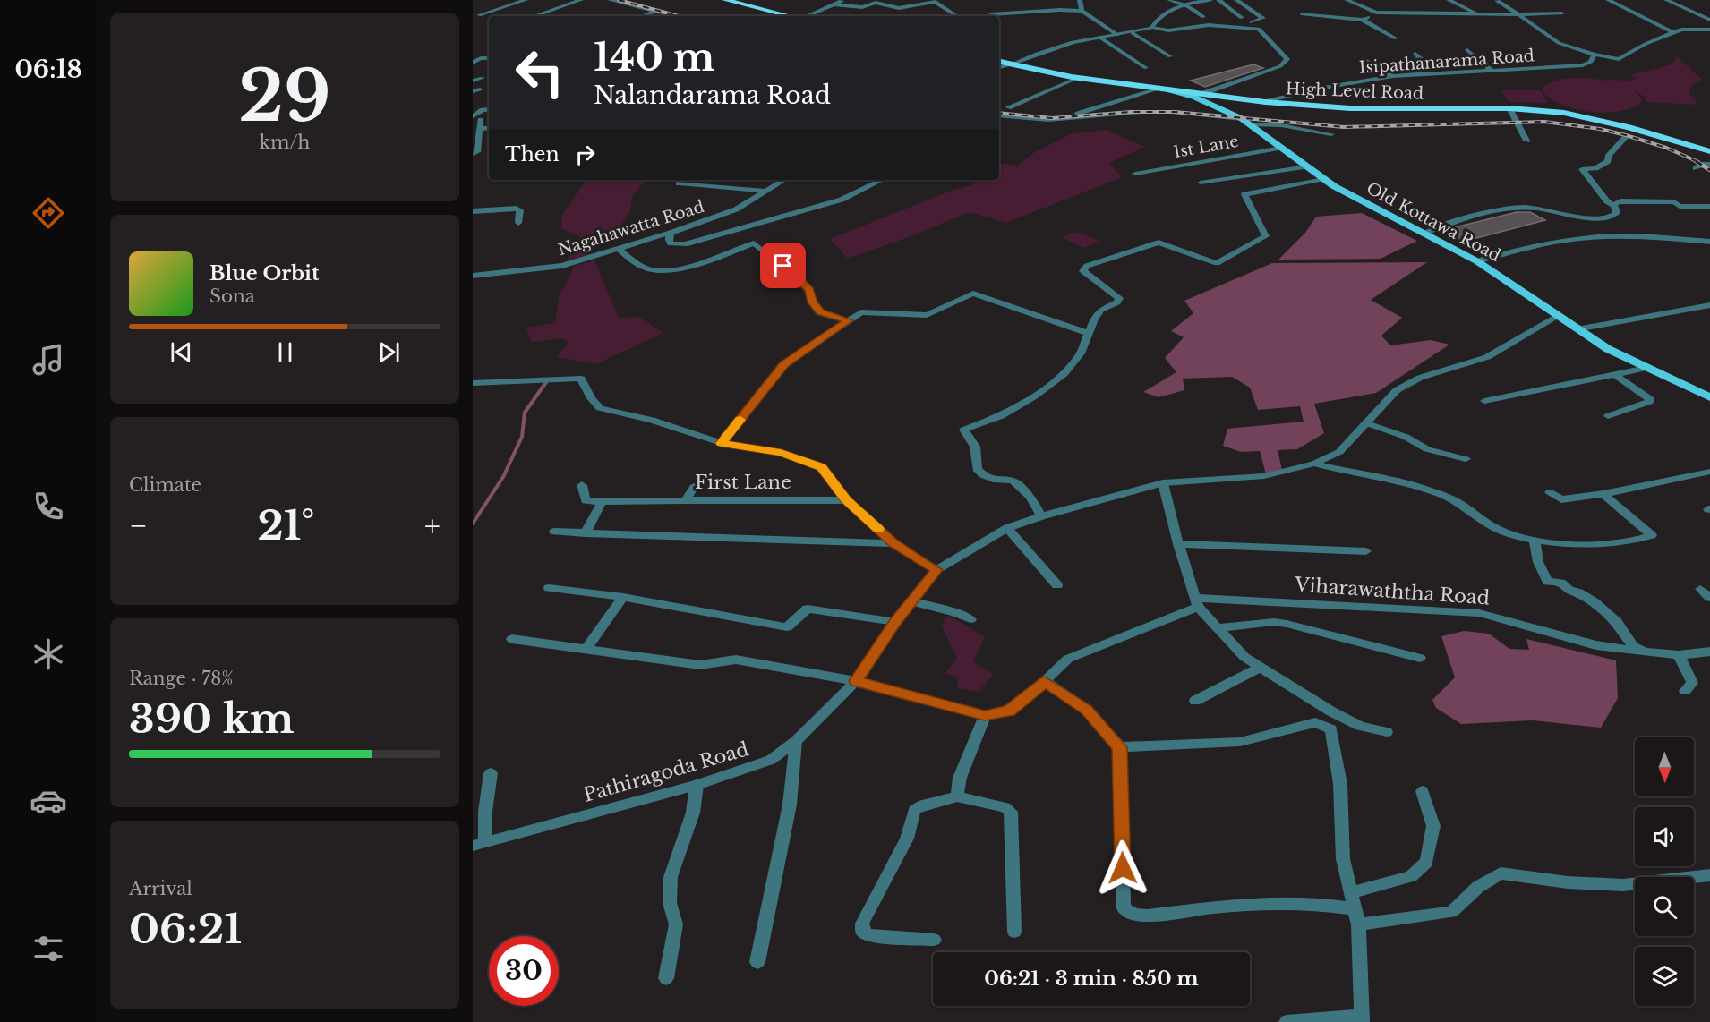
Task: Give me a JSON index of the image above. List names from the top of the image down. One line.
{"streets":{"highway":["High Level Road"],"main road":["Old Kottawa Road"],"street":["Isipathanarama Road","1st Lane","Nagahawatta Road","First Lane","Viharawaththa Road","Pathiragoda Road"]},"crossings":[["Isipathanarama Road","High Level Road"],["High Level Road","Old Kottawa Road"],["1st Lane","Old Kottawa Road"],["Old Kottawa Road","Pathiragoda Road"]],"north":"bottom","page":{"tabs":"06:18","tile":[["29","km/h"],"Climate",["Range · 78%","390 km"],["Arrival","06:21"]],"turn":["140 m","Nalandarama Road"],"then":"Then","song":["Blue Orbit","Sona"],"heat":["−","21°","+"],"limit":"30","trip":"06:21 · 3 min · 850 m"}}
